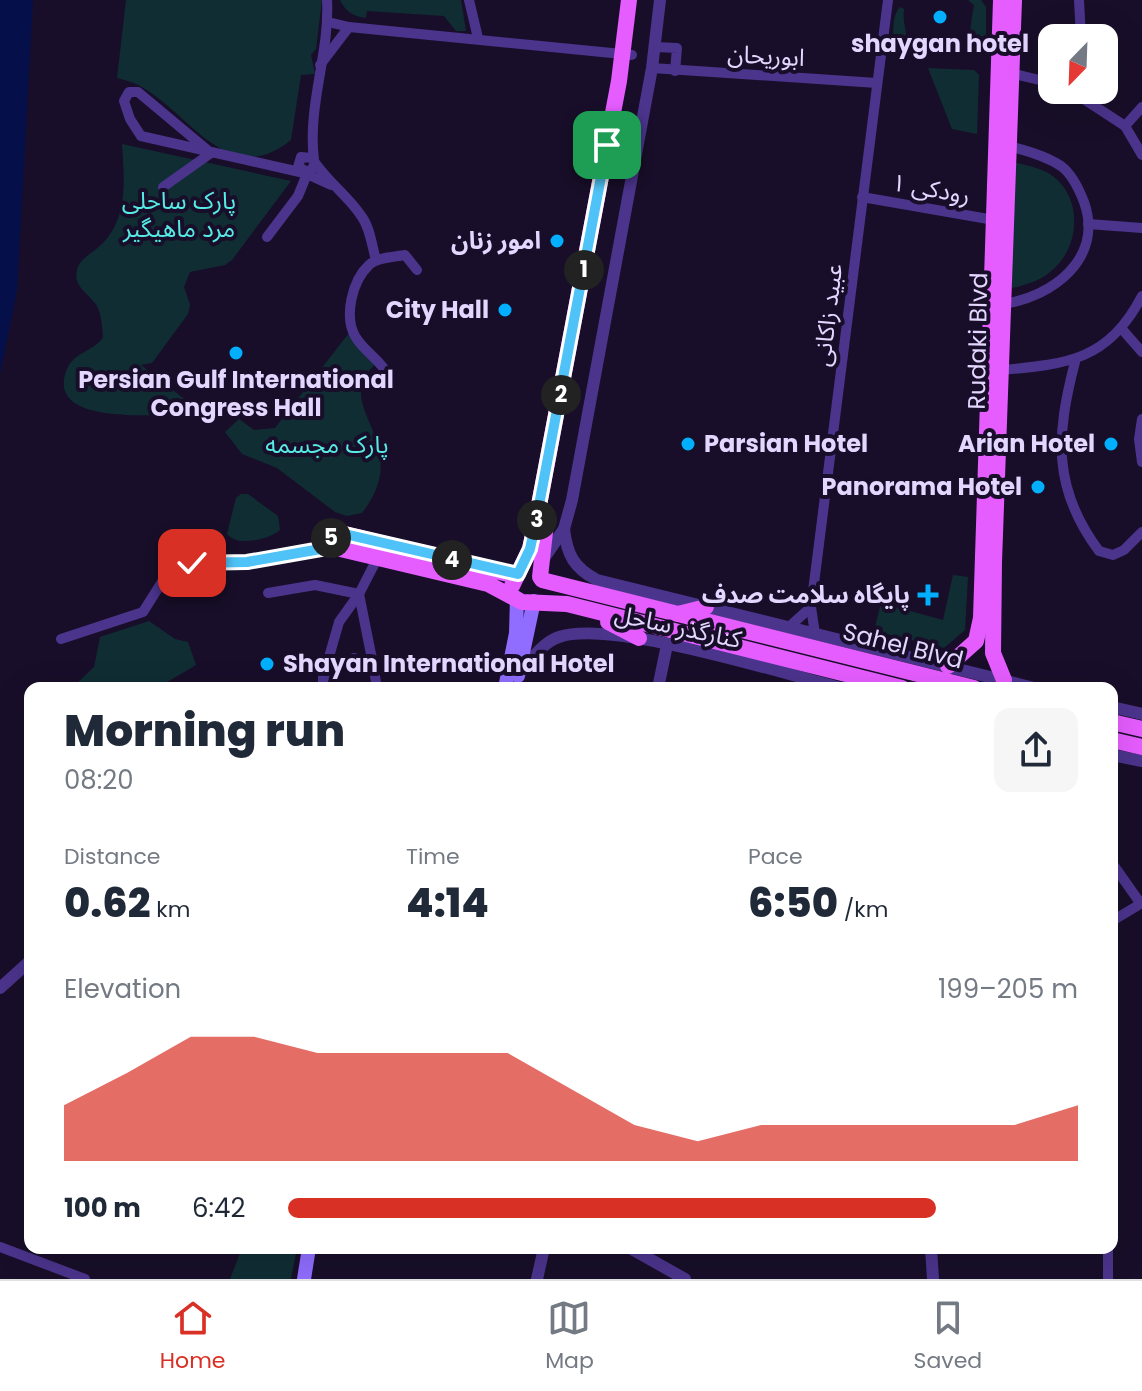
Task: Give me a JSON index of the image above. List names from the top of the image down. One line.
{"streets":{"main road":["Rudaki Blvd","Sahel Blvd"],"street":["ابوریحان","رودکی ۱","عبید زاکانی","کنارگذر ساحل"]},"crossings":[["ابوریحان","عبید زاکانی"],["رودکی ۱","عبید زاکانی"],["رودکی ۱","Rudaki Blvd"],["عبید زاکانی","کنارگذر ساحل"],["Rudaki Blvd","کنارگذر ساحل"],["کنارگذر ساحل","Sahel Blvd"]],"parks":["پارک ساحلی مرد ماهیگیر","پارک مجسمه"],"places":{"other":["shaygan hotel","امور زنان","City Hall","Persian Gulf International Congress Hall","Parsian Hotel","Arian Hotel","Panorama Hotel","Shayan International Hotel"],"health":["پایگاه سلامت صدف"]},"north":"bottom left","page":{"pins":["1","2","3","5","4"],"heading":["Morning run","08:20"],"stats":[["Distance","0.62 km"],["Time","4:14"],["Pace","6:50 /km"]],"chart":["Elevation","199–205 m"],"list":[{"name":"100 m","note":"6:42"}],"tabs":["Home","Map","Saved"]}}
